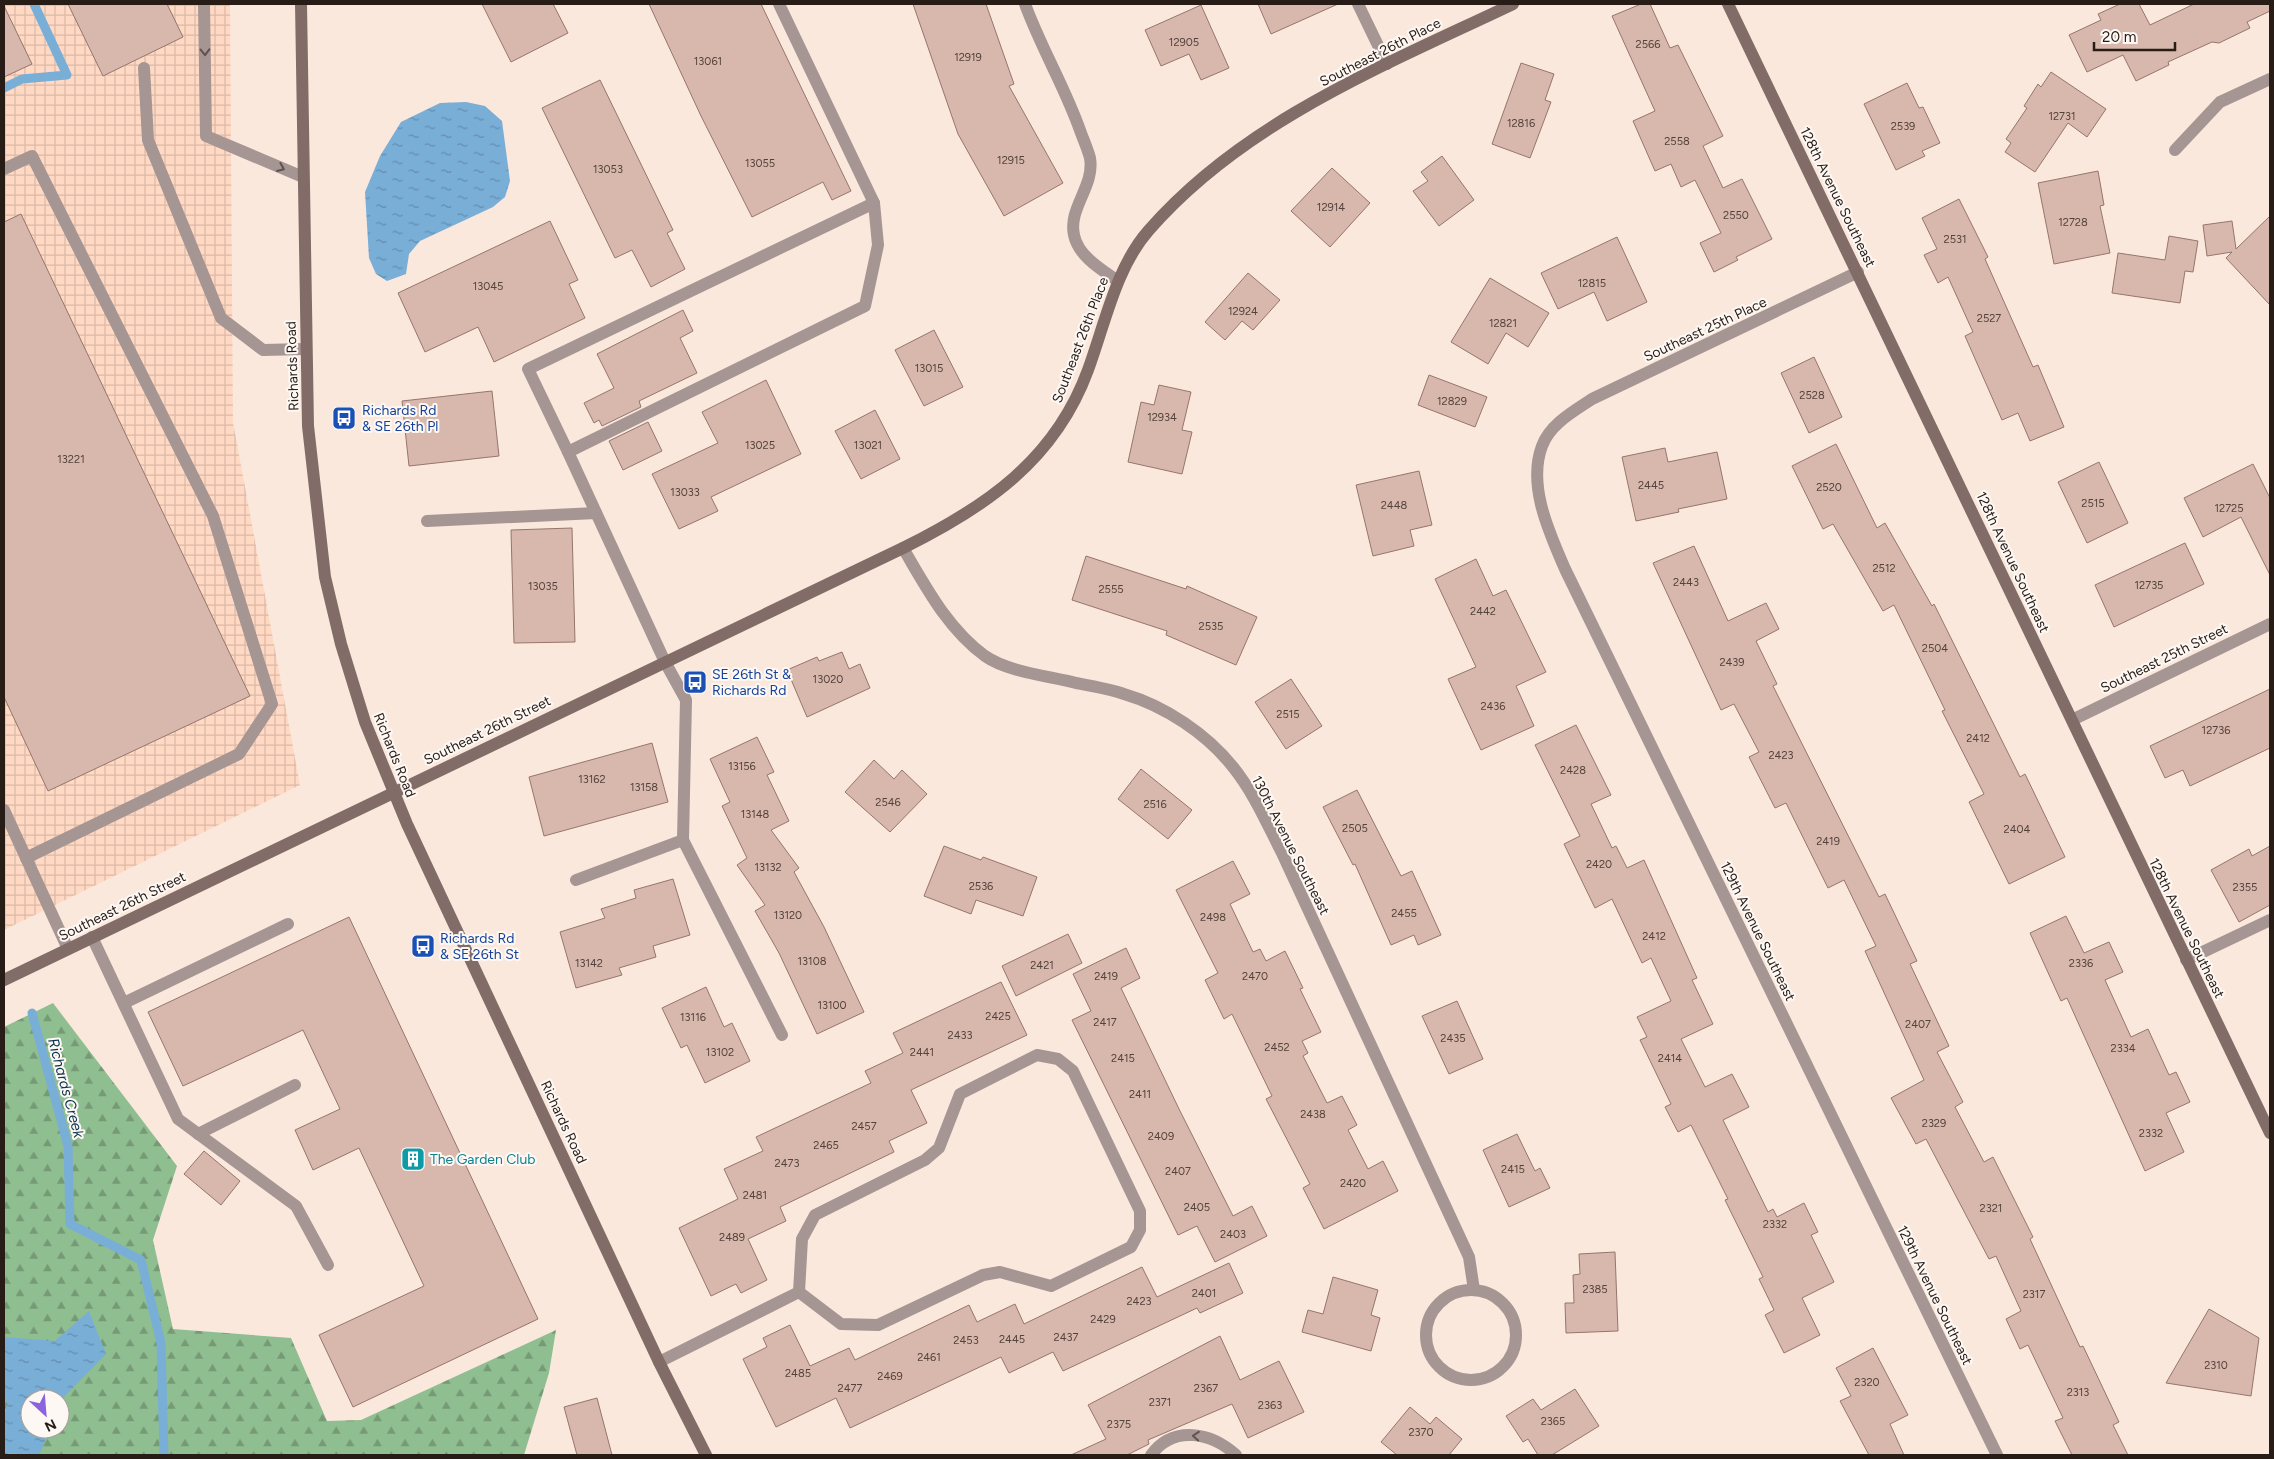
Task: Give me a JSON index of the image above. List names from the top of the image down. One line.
{"streets":{"street":["Southeast 26th Place","128th Avenue Southeast","Southeast 25th Place","Richards Road","Southeast 25th Street","Southeast 26th Street","130th Avenue Southeast","129th Avenue Southeast"]},"crossings":[["Southeast 26th Place","Southeast 26th Street"],["Southeast 26th Place","130th Avenue Southeast"],["128th Avenue Southeast","Southeast 25th Place"],["128th Avenue Southeast","Southeast 25th Street"],["Southeast 25th Place","129th Avenue Southeast"],["Richards Road","Southeast 26th Street"],["Southeast 26th Street","130th Avenue Southeast"]],"water":["Richards Creek"],"places":{"bus stop":["Richards Rd & SE 26th Pl","SE 26th St & Richards Rd","Richards Rd & SE 26th St"],"building":["The Garden Club"]},"house_numbers":["12905","2566","12919","13061","12731","12816","2539","2558","12915","13055","13053","12914","2550","12728","2531","12815","13045","12924","2527","12821","13015","2528","12829","12934","13025","13021","13221","2445","2520","13033","2515","2448","12725","2512","2443","12735","13035","2555","2442","2535","2504","2439","13020","2436","2515","12736","2412","2423","13156","2428","13162","13158","2546","2516","13148","2505","2404","2419","2420","13132","2536","2355","2455","13120","2498","2412","13108","13142","2336","2421","2419","2470","13100","2425","13116","2417","2407","2433","2435","2452","2334","13102","2441","2415","2414","2411","2438","2329","2457","2332","2409","2465","2473","2415","2407","2420","2481","2405","2321","2332","2403","2489","2385","2401","2317","2423","2429","2437","2445","2453","2461","2310","2485","2469","2320","2477","2367","2313","2371","2363","2365","2375","2370"],"scale_bar":"20 m","north":"bottom right"}
